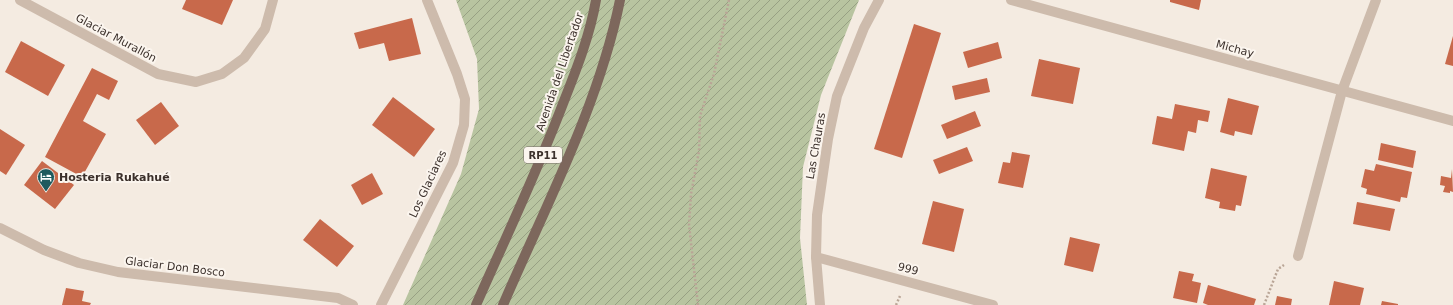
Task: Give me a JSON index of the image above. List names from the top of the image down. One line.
{"streets":{"main road":["Avenida del Libertador","RP11"],"street":["Glaciar Murallón","Michay","Las Chauras","Los Glaciares","Glaciar Don Bosco","999"]},"crossings":[["Las Chauras","999"]],"places":{"hotel":["Hosteria Rukahué"]}}
